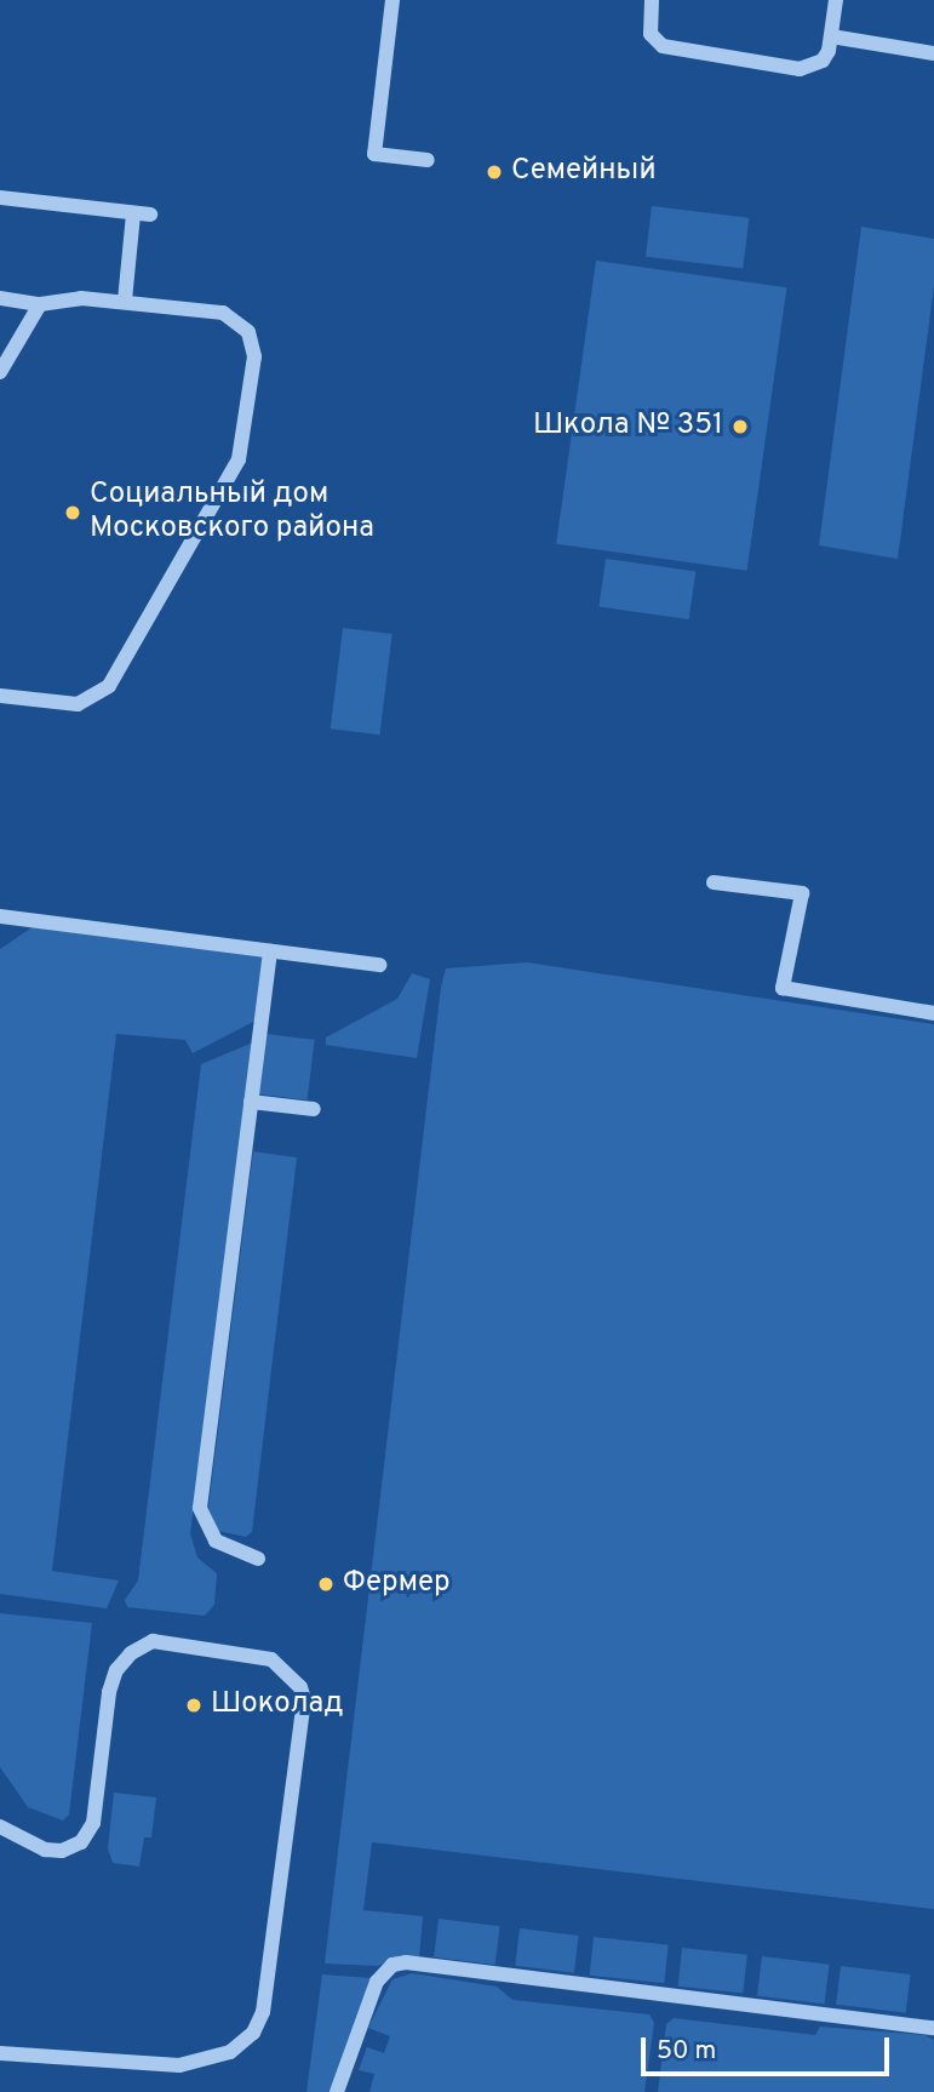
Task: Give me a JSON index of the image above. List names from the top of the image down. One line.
{"places":["Семейный","Школа № 351","Социальный дом Московского района","Фермер","Шоколад"],"scale_bar":"50 m"}
